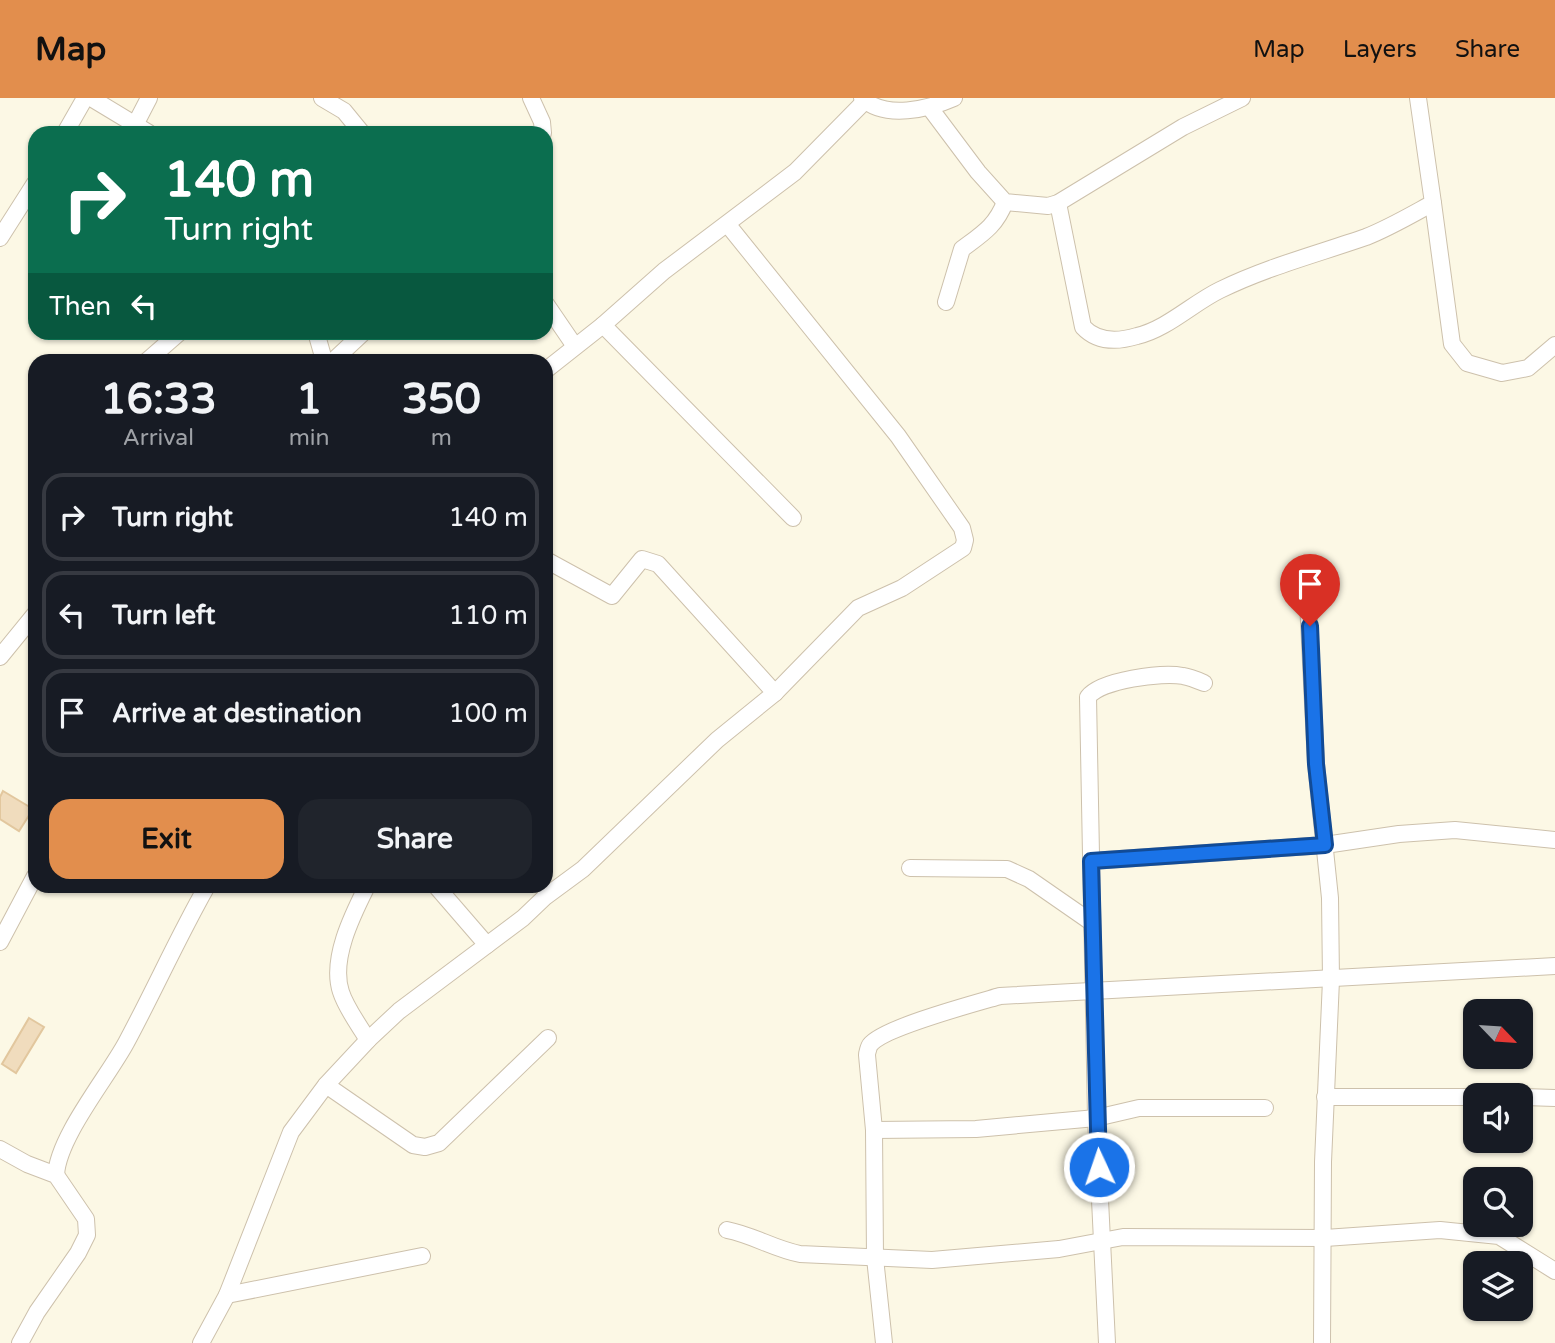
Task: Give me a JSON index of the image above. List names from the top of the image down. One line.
{"north":"bottom right","page":{"header":"Map","nav":["Map","Layers","Share"],"turn":["140 m","Turn right"],"then":"Then","eta":["16:33","Arrival","1","min","350","m"],"list":[{"name":"Turn right","value":"140 m"},{"name":"Turn left","value":"110 m"},{"name":"Arrive at destination","value":"100 m"}],"buttons":["Exit","Share"]}}
